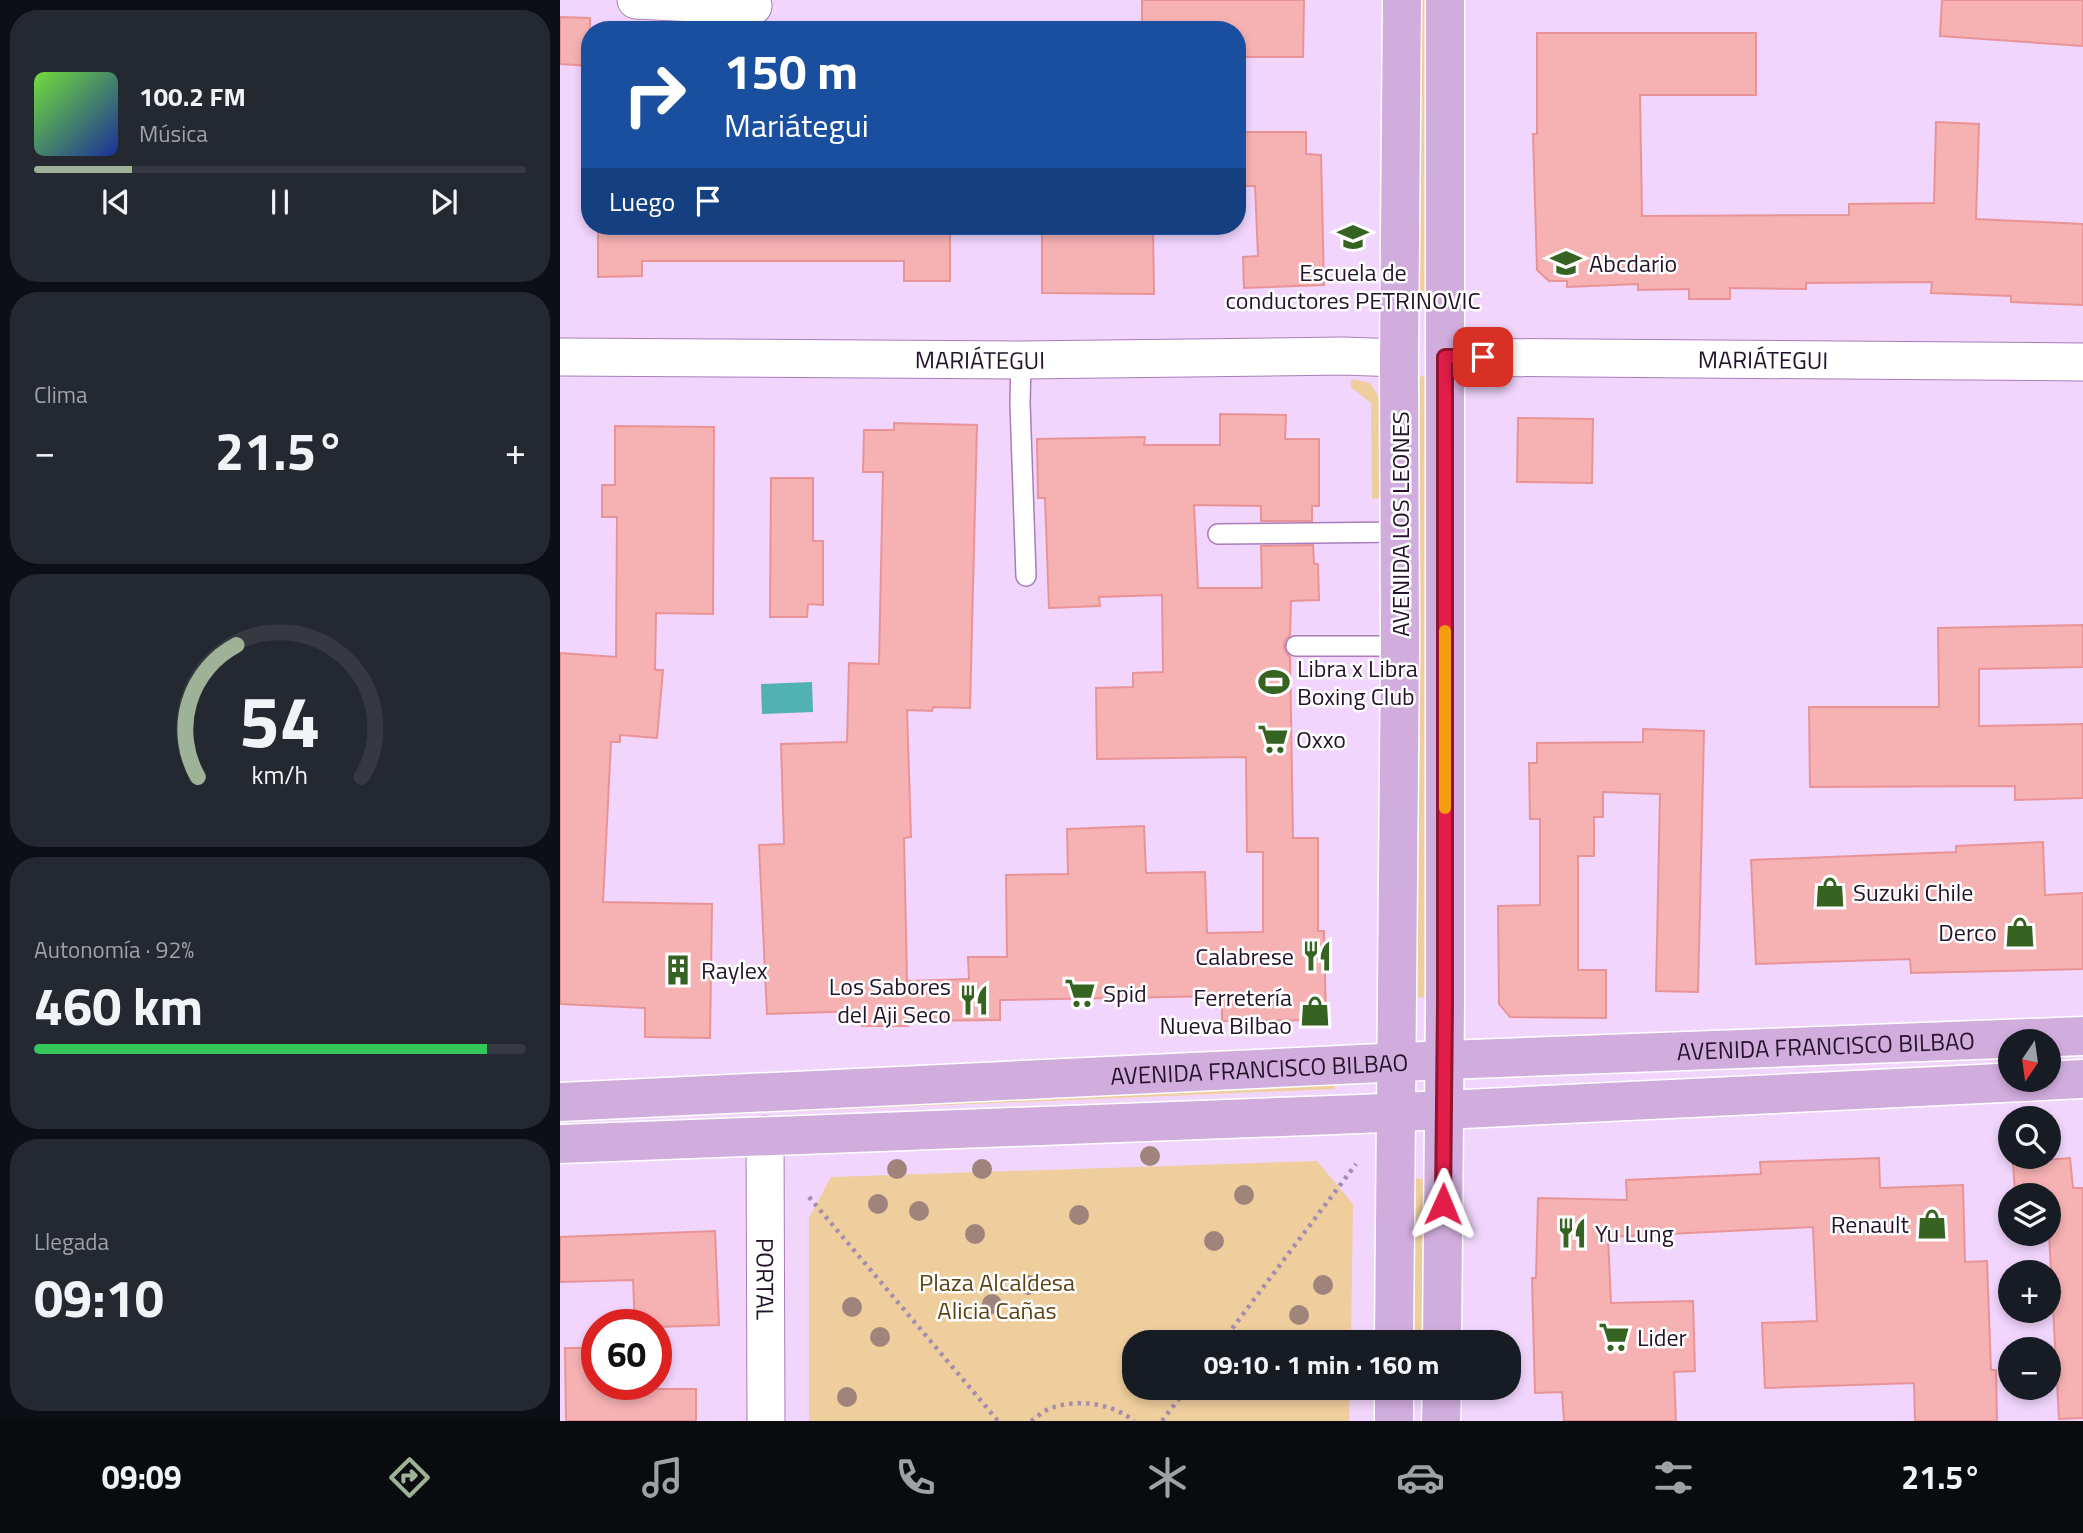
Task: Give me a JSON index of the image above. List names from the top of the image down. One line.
{"streets":{"main road":["AVENIDA LOS LEONES","AVENIDA FRANCISCO BILBAO"],"street":["MARIÁTEGUI","PORTAL"]},"crossings":[["MARIÁTEGUI","AVENIDA LOS LEONES"],["AVENIDA LOS LEONES","AVENIDA FRANCISCO BILBAO"],["AVENIDA FRANCISCO BILBAO","PORTAL"]],"parks":["Plaza Alcaldesa Alicia Cañas"],"places":{"school or university":["Escuela de conductores PETRINOVIC","Abcdario"],"sports":["Libra x Libra Boxing Club"],"supermarket":["Oxxo","Spid","Lider"],"shop":["Suzuki Chile","Derco","Ferretería Nueva Bilbao","Renault"],"restaurant":["Calabrese","Los Sabores del Aji Seco","Yu Lung"],"building":["Raylex"]},"north":"bottom","page":{"turn":["150 m","Mariátegui"],"song":["100.2 FM","Música"],"then":"Luego","tile":["Clima",["Autonomía · 92%","460 km"],["Llegada","09:10"]],"heat":["−","21.5°","+"],"map_buttons":["+","−"],"limit":"60","trip":"09:10 · 1 min · 160 m","tabs":["09:09","21.5°"],"gauge":["54","km/h"]}}
